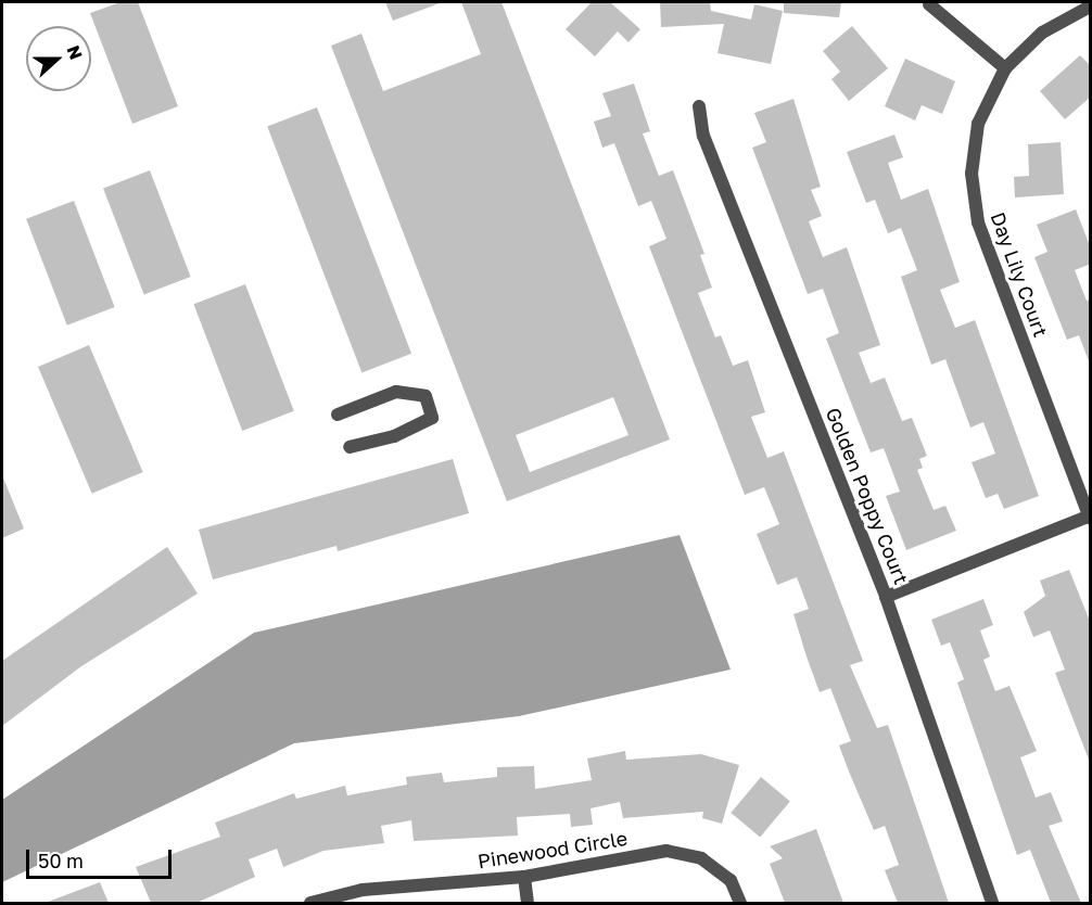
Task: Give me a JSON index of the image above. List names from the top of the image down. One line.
{"streets":{"street":["Day Lily Court","Golden Poppy Court","Pinewood Circle"]},"scale_bar":"50 m","north":"right"}
